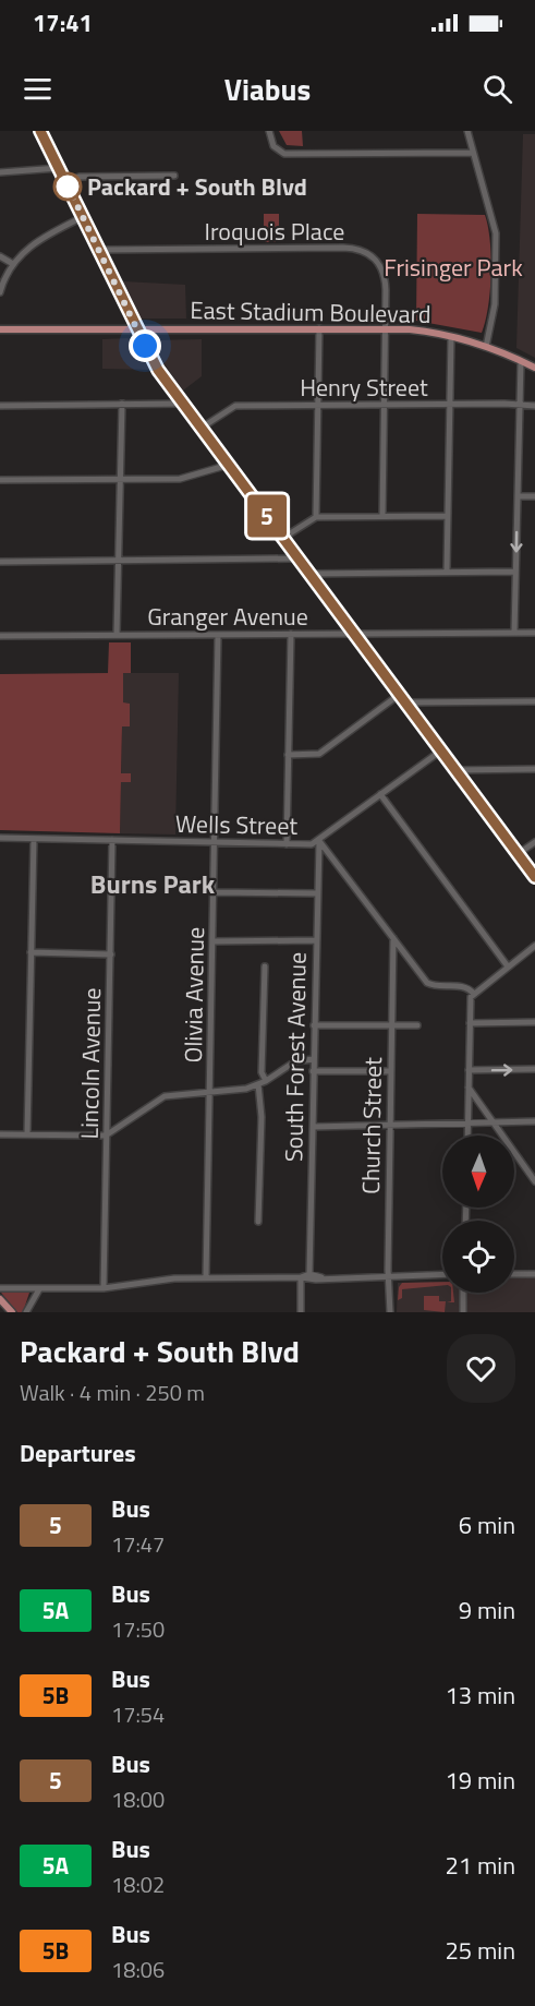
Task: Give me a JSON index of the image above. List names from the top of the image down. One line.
{"streets":{"main road":["East Stadium Boulevard"],"street":["Iroquois Place","Henry Street","Granger Avenue","Wells Street","Olivia Avenue","South Forest Avenue","Lincoln Avenue","Church Street"]},"crossings":[["Iroquois Place","East Stadium Boulevard"],["Iroquois Place","Henry Street"],["Granger Avenue","Olivia Avenue"],["Wells Street","Olivia Avenue"],["Wells Street","South Forest Avenue"],["Wells Street","Lincoln Avenue"]],"districts":["Burns Park"],"parks":["Frisinger Park"],"places":["Packard + South Blvd"],"lines":["bus line 5"],"north":"bottom","page":{"status":"17:41","header":"Viabus","on_map":"5","heading":[["Packard + South Blvd","Walk · 4 min · 250 m"],"Departures"],"list":[{"mark":"5","name":"Bus","note":"17:47","value":"6 min"},{"mark":"5A","name":"Bus","note":"17:50","value":"9 min"},{"mark":"5B","name":"Bus","note":"17:54","value":"13 min"},{"mark":"5","name":"Bus","note":"18:00","value":"19 min"},{"mark":"5A","name":"Bus","note":"18:02","value":"21 min"},{"mark":"5B","name":"Bus","note":"18:06","value":"25 min"}]}}
